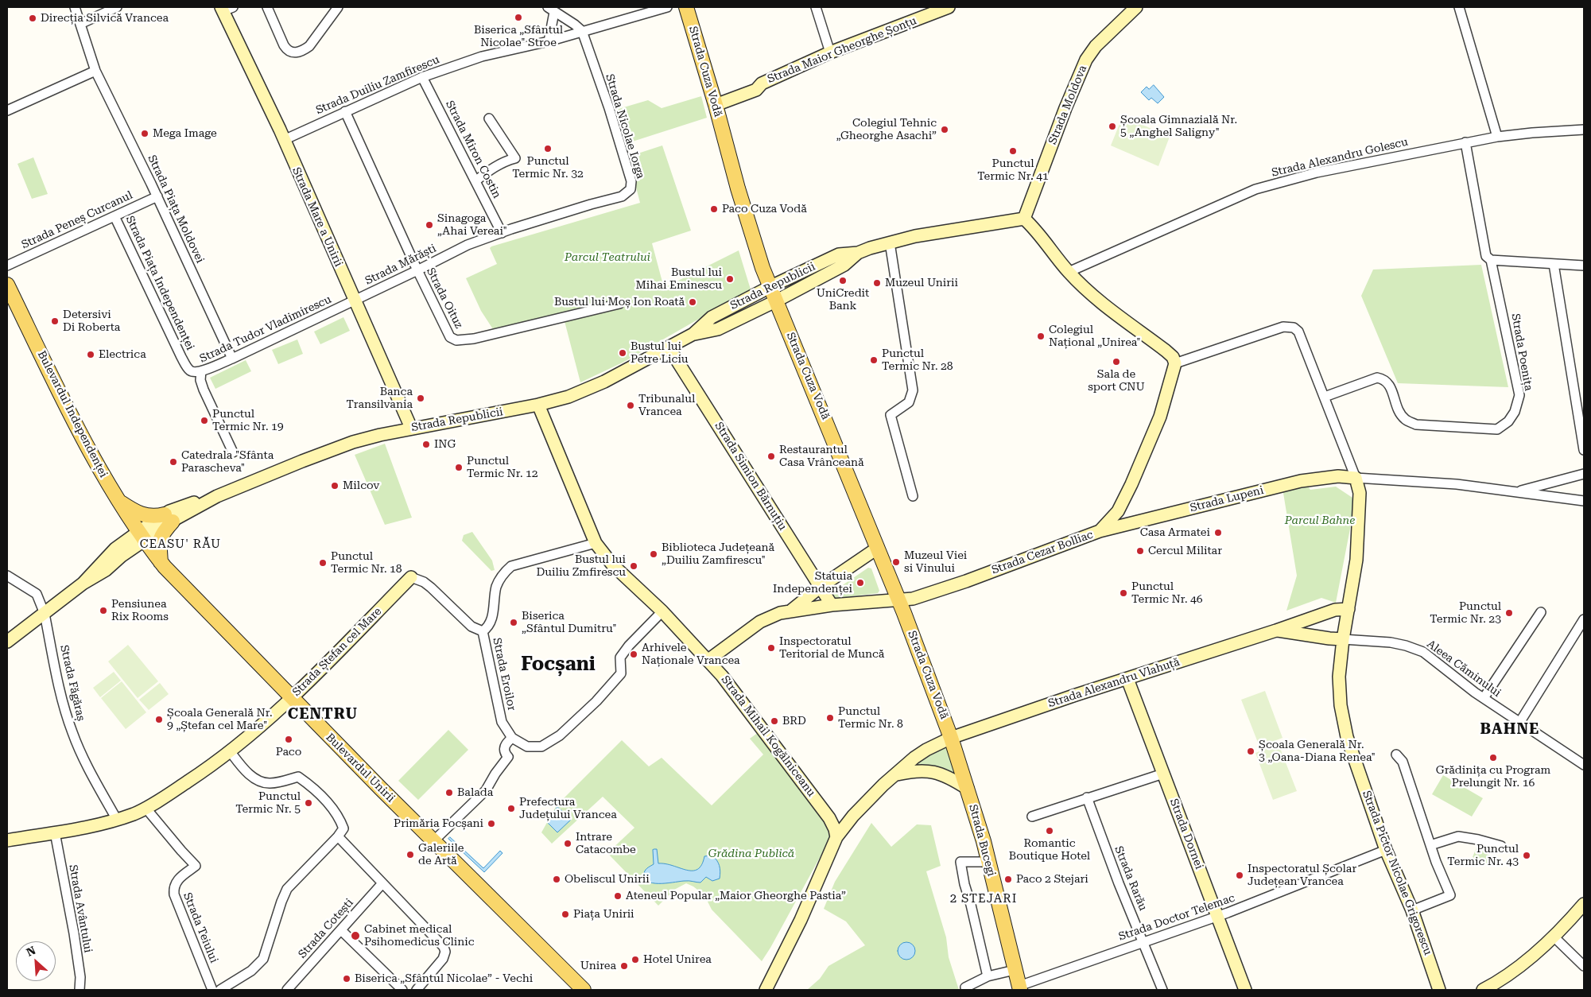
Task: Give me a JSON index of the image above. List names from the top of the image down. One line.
{"streets":{"main road":["Strada Cuza Vodă","Bulevardul Independenței","Bulevardul Unirii","Strada Bucegi"],"street":["Strada Maior Gheorghe Șonțu","Strada Duiliu Zamfirescu","Strada Moldova","Strada Nicolae Iorga","Strada Miron Costin","Strada Alexandru Golescu","Strada Piața Moldovei","Strada Mare a Unirii","Strada Peneș Curcanul","Strada Mărăști","Strada Piața Independenței","Strada Republicii","Strada Oituz","Strada Tudor Vladimirescu","Strada Poenița","Strada Simion Bărnuțiu","Strada Lupeni","Strada Cezar Bolliac","Strada Ștefan cel Mare","Aleea Căminului","Strada Eroilor","Strada Făgăraș","Strada Alexandru Vlahuță","Strada Mihail Kogălniceanu","Strada Dornei","Strada Pictor Nicolae Grigorescu","Strada Rarău","Strada Avântului","Strada Doctor Telemac","Strada Teiului","Strada Cotești"]},"crossings":[["Strada Maior Gheorghe Șonțu","Strada Cuza Vodă"],["Strada Cuza Vodă","Strada Republicii"],["Strada Cuza Vodă","Strada Cezar Bolliac"],["Strada Cuza Vodă","Strada Alexandru Vlahuță"],["Strada Cuza Vodă","Strada Bucegi"],["Strada Duiliu Zamfirescu","Strada Nicolae Iorga"],["Strada Duiliu Zamfirescu","Strada Miron Costin"],["Strada Duiliu Zamfirescu","Strada Mare a Unirii"],["Strada Duiliu Zamfirescu","Strada Oituz"],["Strada Moldova","Strada Republicii"],["Strada Nicolae Iorga","Strada Miron Costin"],["Strada Nicolae Iorga","Strada Mărăști"],["Strada Miron Costin","Strada Mărăști"],["Strada Alexandru Golescu","Strada Poenița"],["Strada Piața Moldovei","Strada Peneș Curcanul"],["Strada Piața Moldovei","Strada Tudor Vladimirescu"],["Strada Mare a Unirii","Strada Mărăști"],["Strada Mare a Unirii","Strada Republicii"],["Strada Mare a Unirii","Strada Tudor Vladimirescu"],["Strada Peneș Curcanul","Strada Piața Independenței"],["Strada Mărăști","Strada Oituz"],["Strada Mărăști","Strada Tudor Vladimirescu"],["Strada Piața Independenței","Strada Tudor Vladimirescu"],["Strada Republicii","Bulevardul Independenței"],["Strada Republicii","Strada Simion Bărnuțiu"],["Strada Republicii","Strada Făgăraș"],["Strada Republicii","Strada Mihail Kogălniceanu"],["Strada Republicii","Bulevardul Unirii"],["Bulevardul Independenței","Bulevardul Unirii"],["Strada Simion Bărnuțiu","Strada Cezar Bolliac"],["Strada Lupeni","Strada Cezar Bolliac"],["Strada Ștefan cel Mare","Strada Făgăraș"],["Strada Ștefan cel Mare","Bulevardul Unirii"],["Strada Ștefan cel Mare","Strada Avântului"],["Strada Ștefan cel Mare","Strada Teiului"],["Aleea Căminului","Strada Alexandru Vlahuță"],["Aleea Căminului","Strada Pictor Nicolae Grigorescu"],["Strada Eroilor","Strada Mihail Kogălniceanu"],["Strada Alexandru Vlahuță","Strada Mihail Kogălniceanu"],["Strada Alexandru Vlahuță","Strada Dornei"],["Strada Alexandru Vlahuță","Strada Bucegi"],["Strada Alexandru Vlahuță","Strada Pictor Nicolae Grigorescu"],["Strada Dornei","Strada Doctor Telemac"],["Strada Bucegi","Strada Doctor Telemac"],["Strada Pictor Nicolae Grigorescu","Strada Doctor Telemac"],["Strada Rarău","Strada Doctor Telemac"]],"districts":["CEASU' RĂU","Focșani","CENTRU","BAHNE","2 STEJARI"],"parks":["Parcul Teatrului","Parcul Bahne","Grădina Publică"],"places":["Biserica „Sfântul Nicolae\" Stroe","Direcția Silvică Vrancea","Școala Gimnazială Nr. 5 „Anghel Saligny\"","Colegiul Tehnic „Gheorghe Asachi”","Mega Image","Punctul Termic Nr. 32","Punctul Termic Nr. 41","Paco Cuza Vodă","Sinagoga „Ahai Vereai\"","Bustul lui Mihai Eminescu","UniCredit Bank","Muzeul Unirii","Bustul lui Moș Ion Roată","Detersivi Di Roberta","Colegiul Național „Unirea\"","Bustul lui Petre Liciu","Electrica","Punctul Termic Nr. 28","Sala de sport CNU","Banca Transilvania","Tribunalul Vrancea","Punctul Termic Nr. 19","ING","Restaurantul Casa Vrânceană","Catedrala \"Sfânta Parascheva\"","Punctul Termic Nr. 12","Milcov","Casa Armatei","Cercul Militar","Biblioteca Județeană „Duiliu Zamfirescu\"","Muzeul Viei si Vinului","Punctul Termic Nr. 18","Bustul lui Duiliu Zmfirescu","Statuia Independenței","Punctul Termic Nr. 46","Pensiunea Rix Rooms","Punctul Termic Nr. 23","Biserica „Sfântul Dumitru\"","Inspectoratul Teritorial de Muncă","Arhivele Naționale Vrancea","Punctul Termic Nr. 8","Școala Generală Nr. 9 „Ștefan cel Mare\"","BRD","Paco","Școala Generală Nr. 3 „Oana-Diana Renea\"","Grădinița cu Program Prelungit Nr. 16","Balada","Punctul Termic Nr. 5","Prefectura Județului Vrancea","Primăria Focșani","Romantic Boutique Hotel","Intrare Catacombe","Galeriile de Artă","Punctul Termic Nr. 43","Inspectoratul Școlar Județean Vrancea","Obeliscul Unirii","Paco 2 Stejari","Ateneul Popular „Maior Gheorghe Pastia”","Piața Unirii","Cabinet medical Psihomedicus Clinic","Hotel Unirea","Unirea","Biserica „Sfântul Nicolae” - Vechi"],"north":"top left"}
